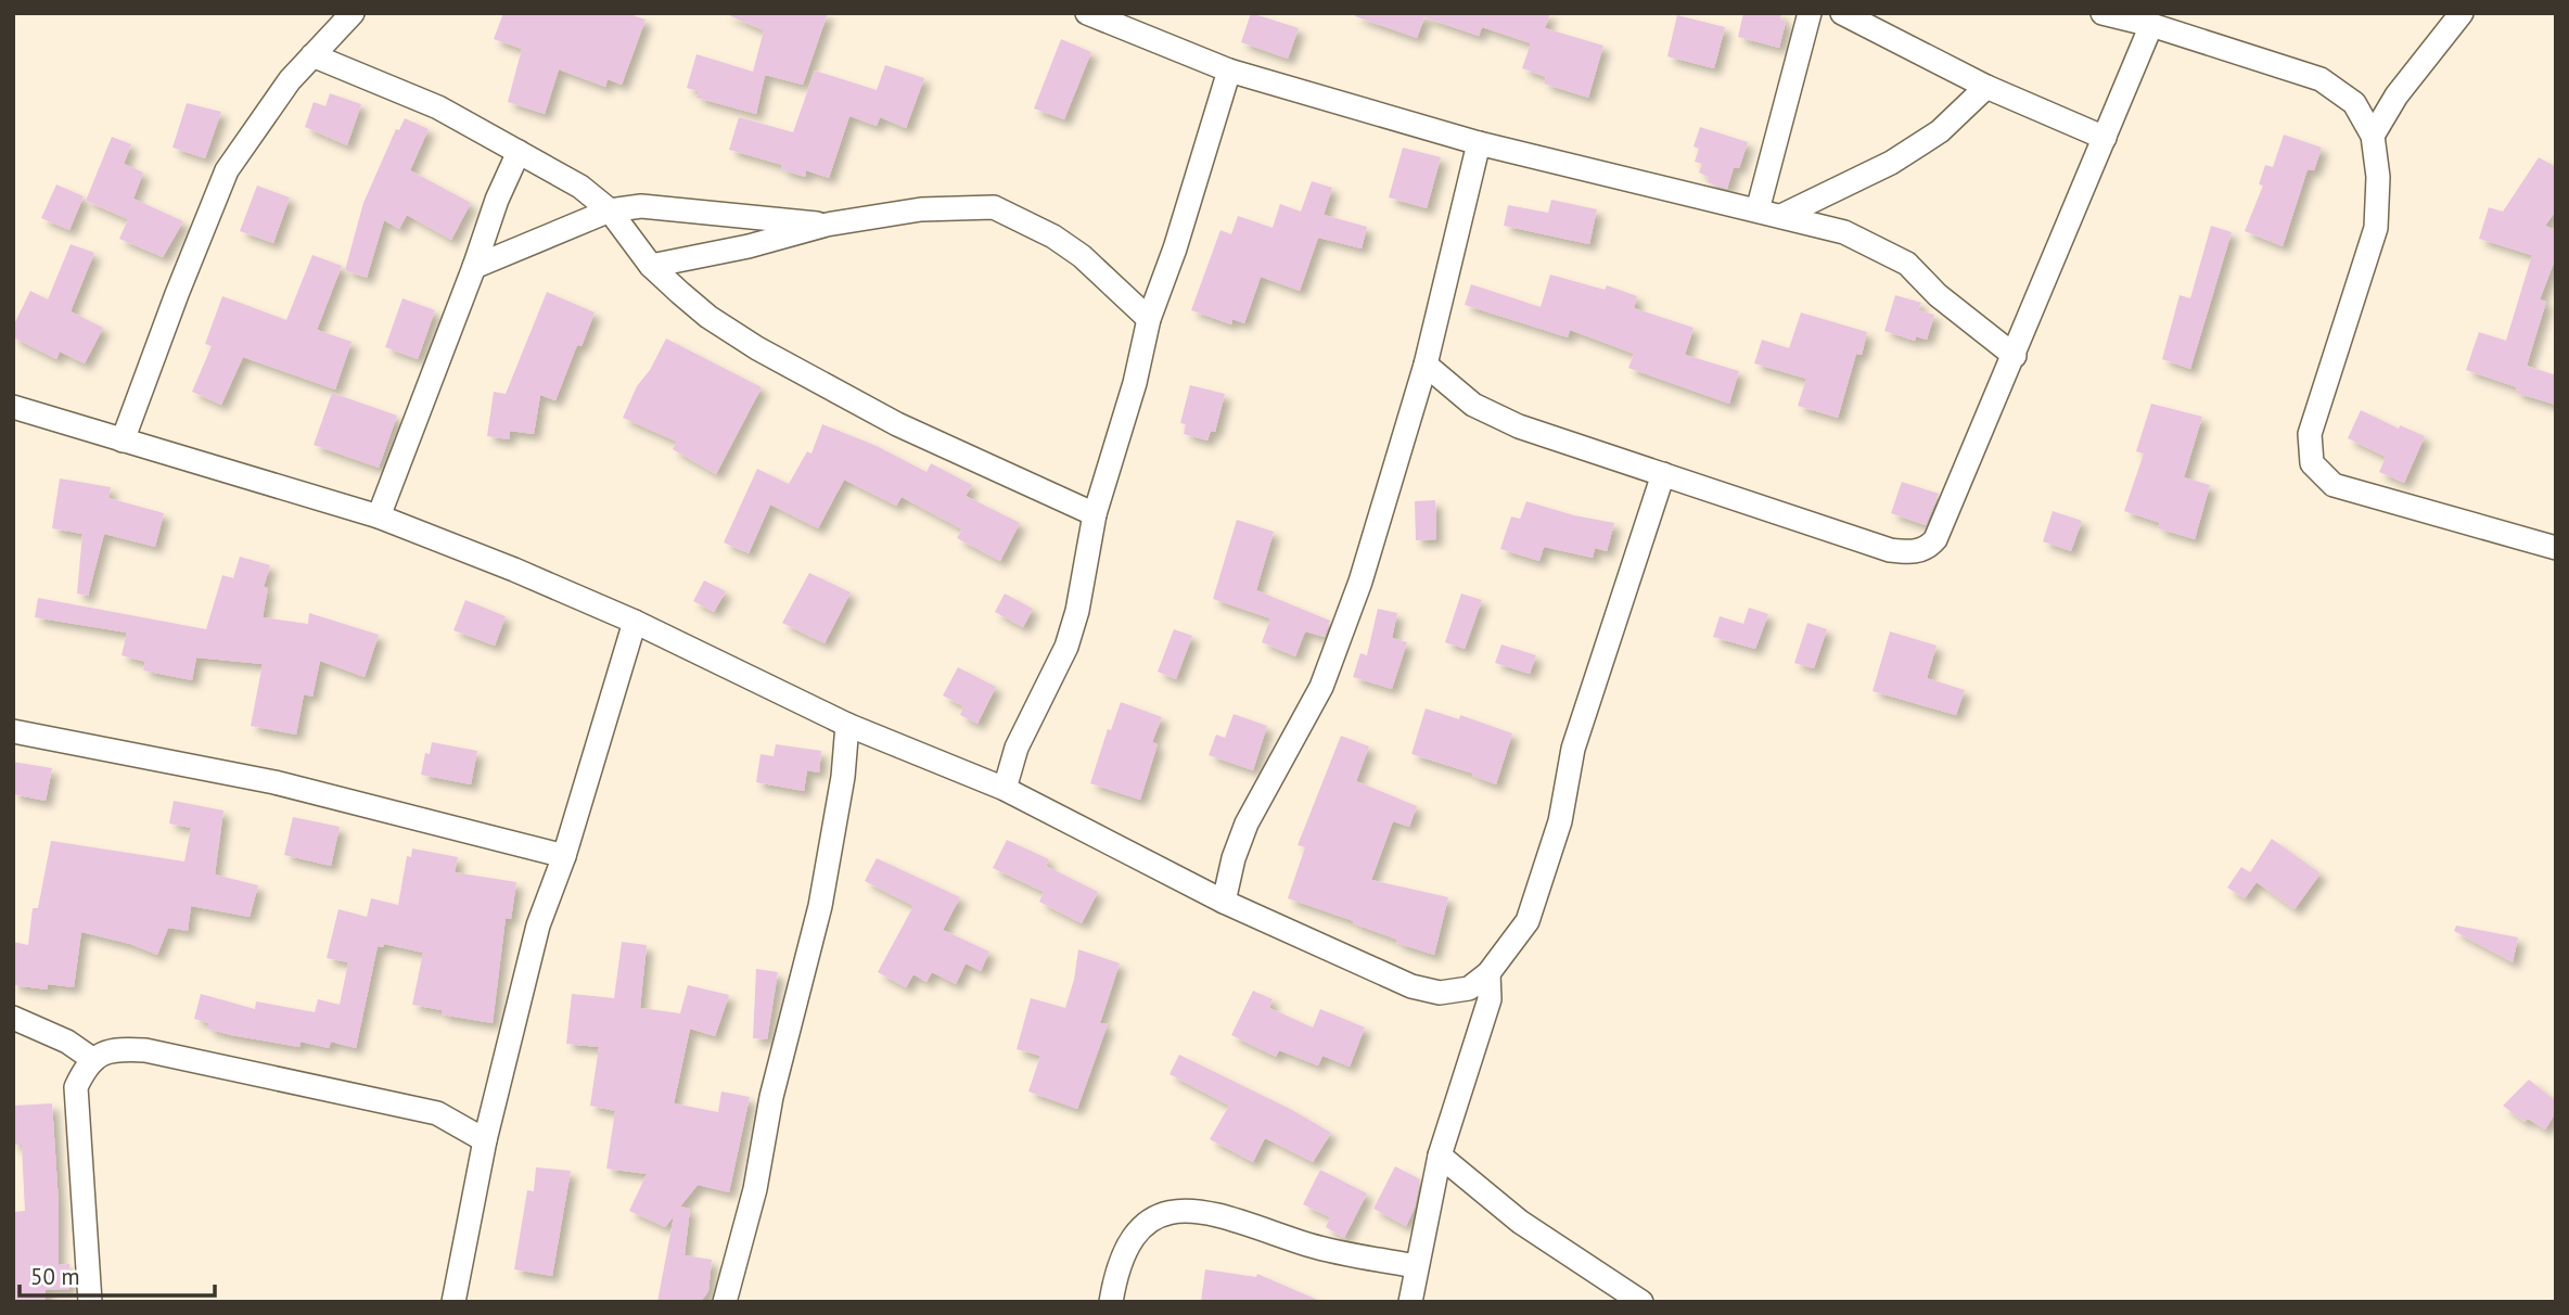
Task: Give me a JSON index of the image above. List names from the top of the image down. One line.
{"scale_bar":"50 m"}
